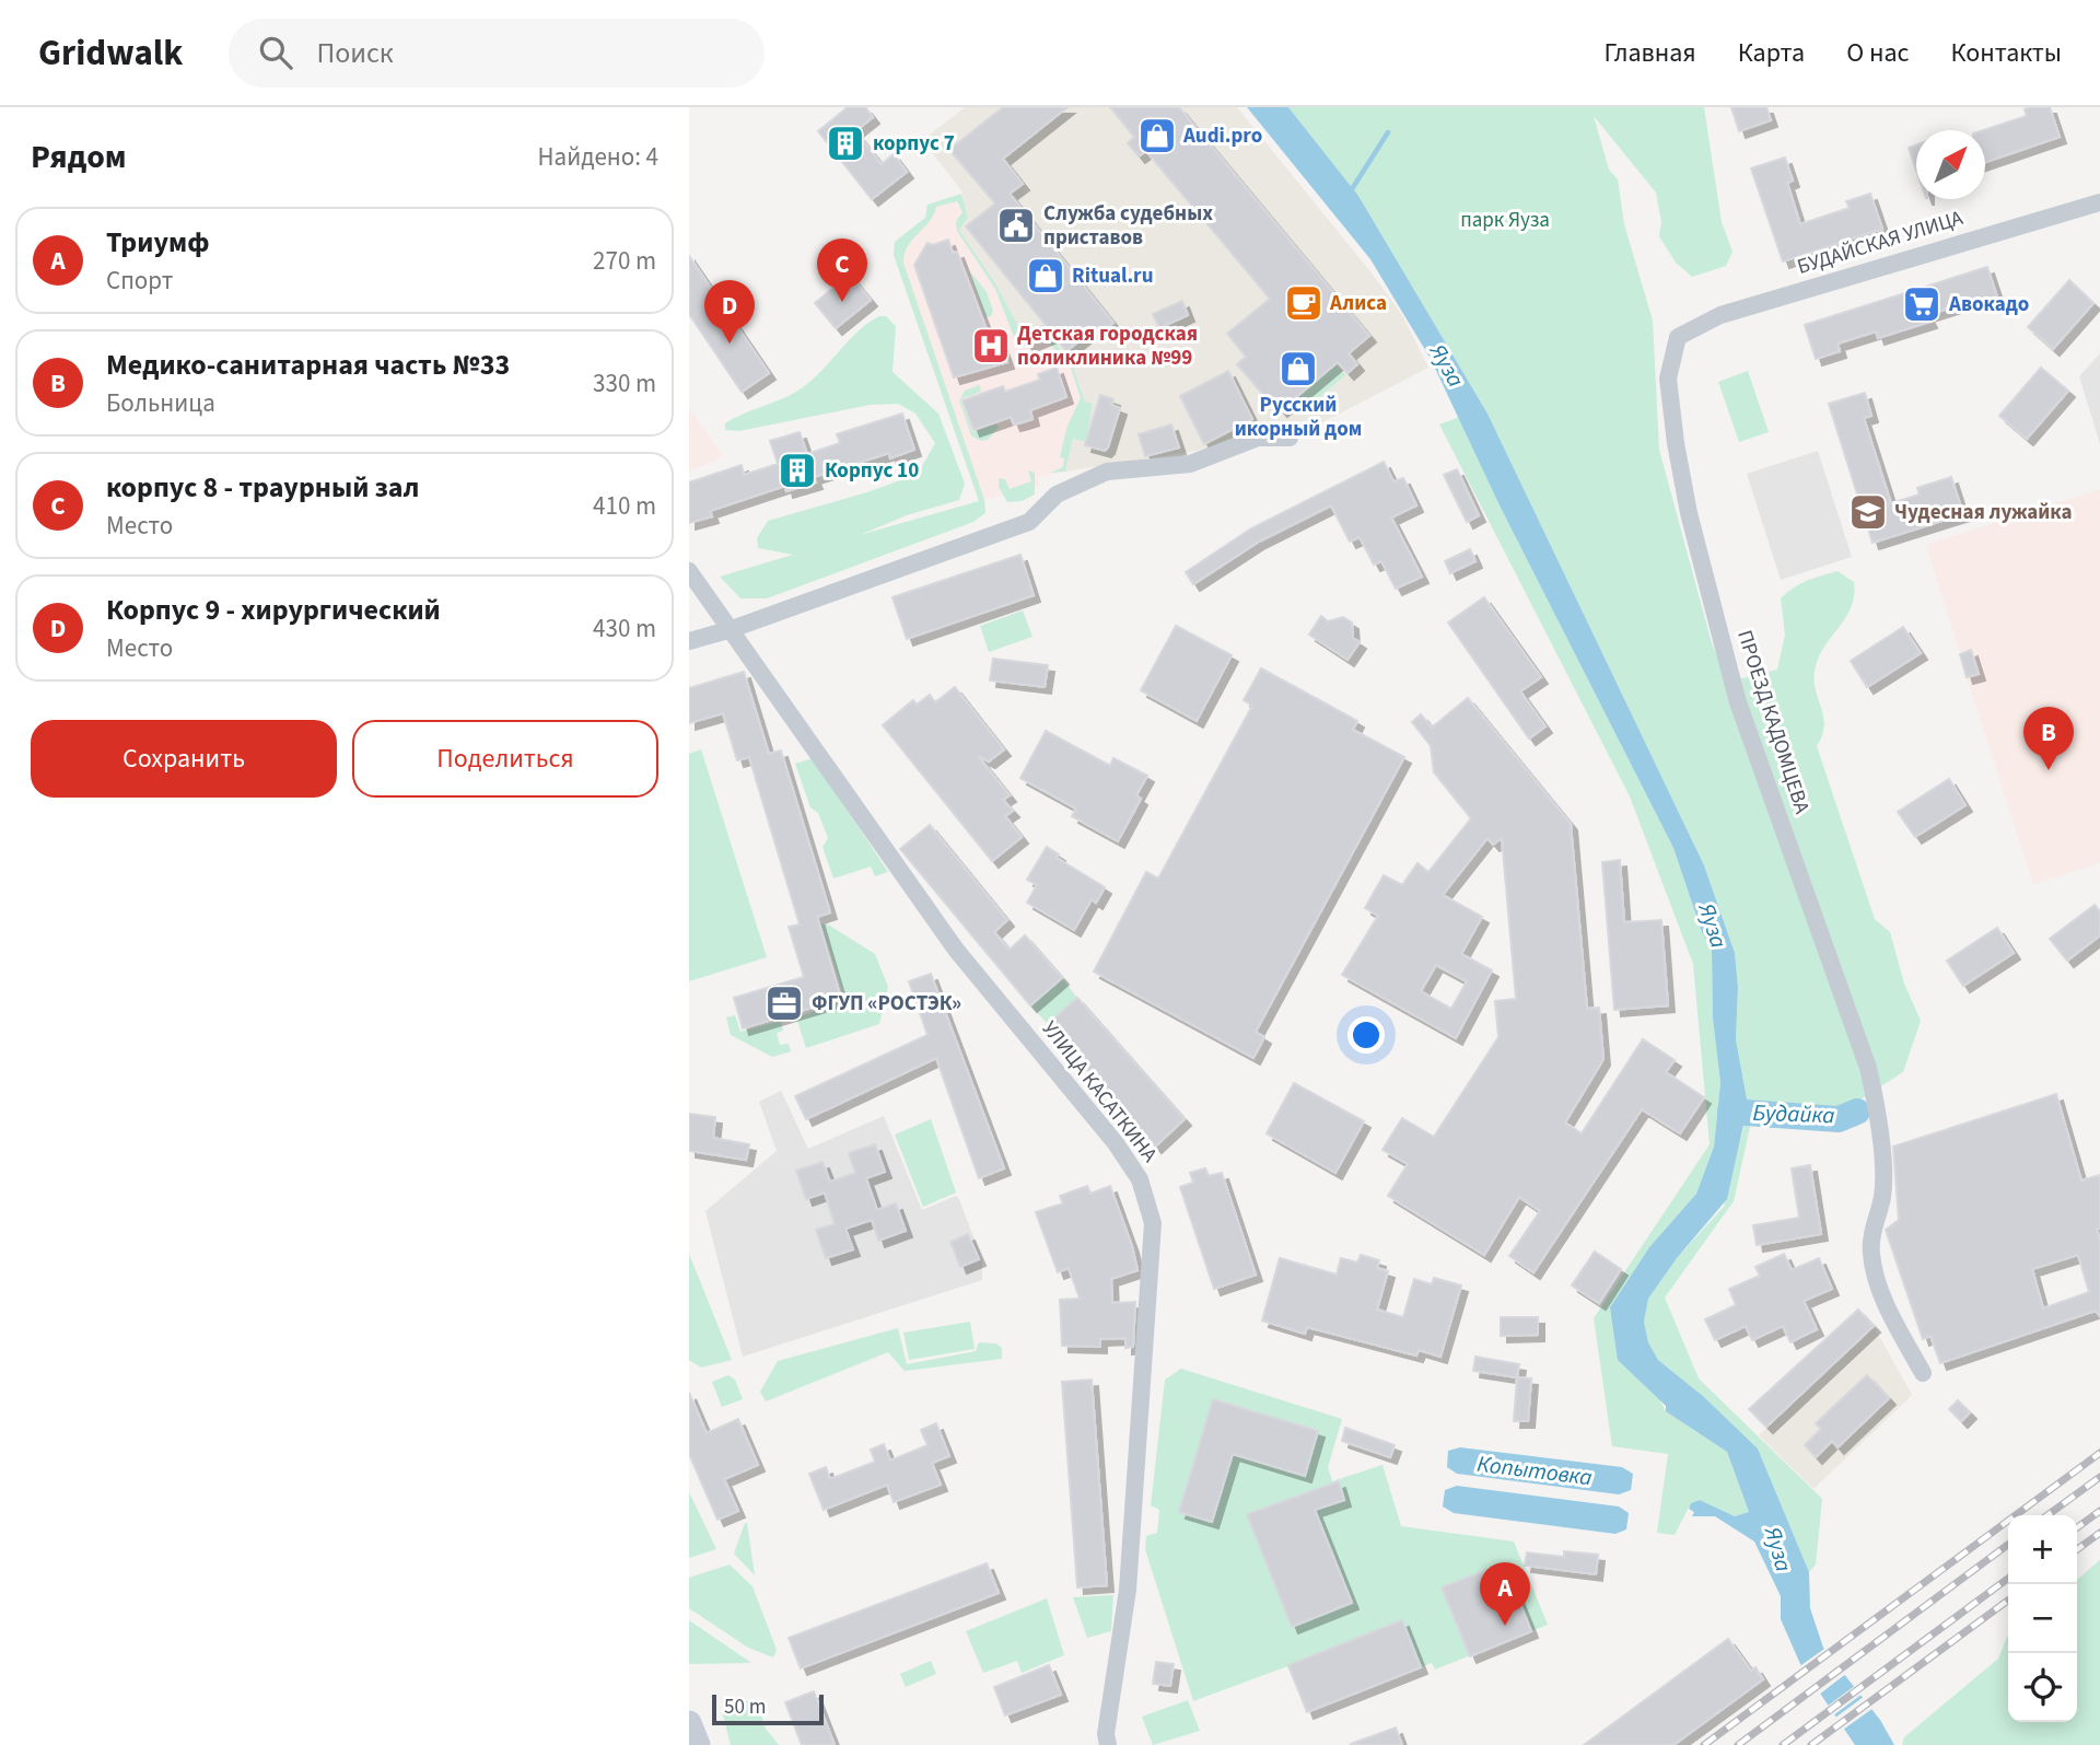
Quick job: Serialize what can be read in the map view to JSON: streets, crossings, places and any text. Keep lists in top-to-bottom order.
{
  "streets": {
    "street": ["БУДАЙСКАЯ УЛИЦА", "ПРОЕЗД КАДОМЦЕВА", "УЛИЦА КАСАТКИНА"]
  },
  "crossings": [
    ["БУДАЙСКАЯ УЛИЦА", "ПРОЕЗД КАДОМЦЕВА"]
  ],
  "water": ["Яуза", "Будайка", "Копытовка"],
  "parks": ["парк Яуза"],
  "places": {
    "shop": ["Audi.pro", "Ritual.ru", "Русский икорный дом"],
    "building": ["корпус 7", "Корпус 10"],
    "public building": ["Служба судебных приставов"],
    "cafe": ["Алиса"],
    "supermarket": ["Авокадо"],
    "hospital": ["Детская городская поликлиника №99"],
    "school or university": ["Чудесная лужайка"],
    "office": ["ФГУП «РОСТЭК»"]
  },
  "scale_bar": "50 m",
  "north": "top right",
  "page": {
    "header": "Gridwalk",
    "search": "Поиск",
    "nav": [
      "Главная",
      "Карта",
      "О нас",
      "Контакты"
    ],
    "heading": ["Рядом", "Найдено: 4"],
    "list": [
      {
        "mark": "A",
        "name": "Триумф",
        "note": "Спорт",
        "value": "270 m"
      },
      {
        "mark": "B",
        "name": "Медико-санитарная часть №33",
        "note": "Больница",
        "value": "330 m"
      },
      {
        "mark": "C",
        "name": "корпус 8 - траурный зал",
        "note": "Место",
        "value": "410 m"
      },
      {
        "mark": "D",
        "name": "Корпус 9 - хирургический",
        "note": "Место",
        "value": "430 m"
      }
    ],
    "pins": [
      "C",
      "D",
      "B",
      "A"
    ],
    "buttons": ["Сохранить", "Поделиться"],
    "map_buttons": ["+", "−"],
    "scale": "50 m"
  }
}
